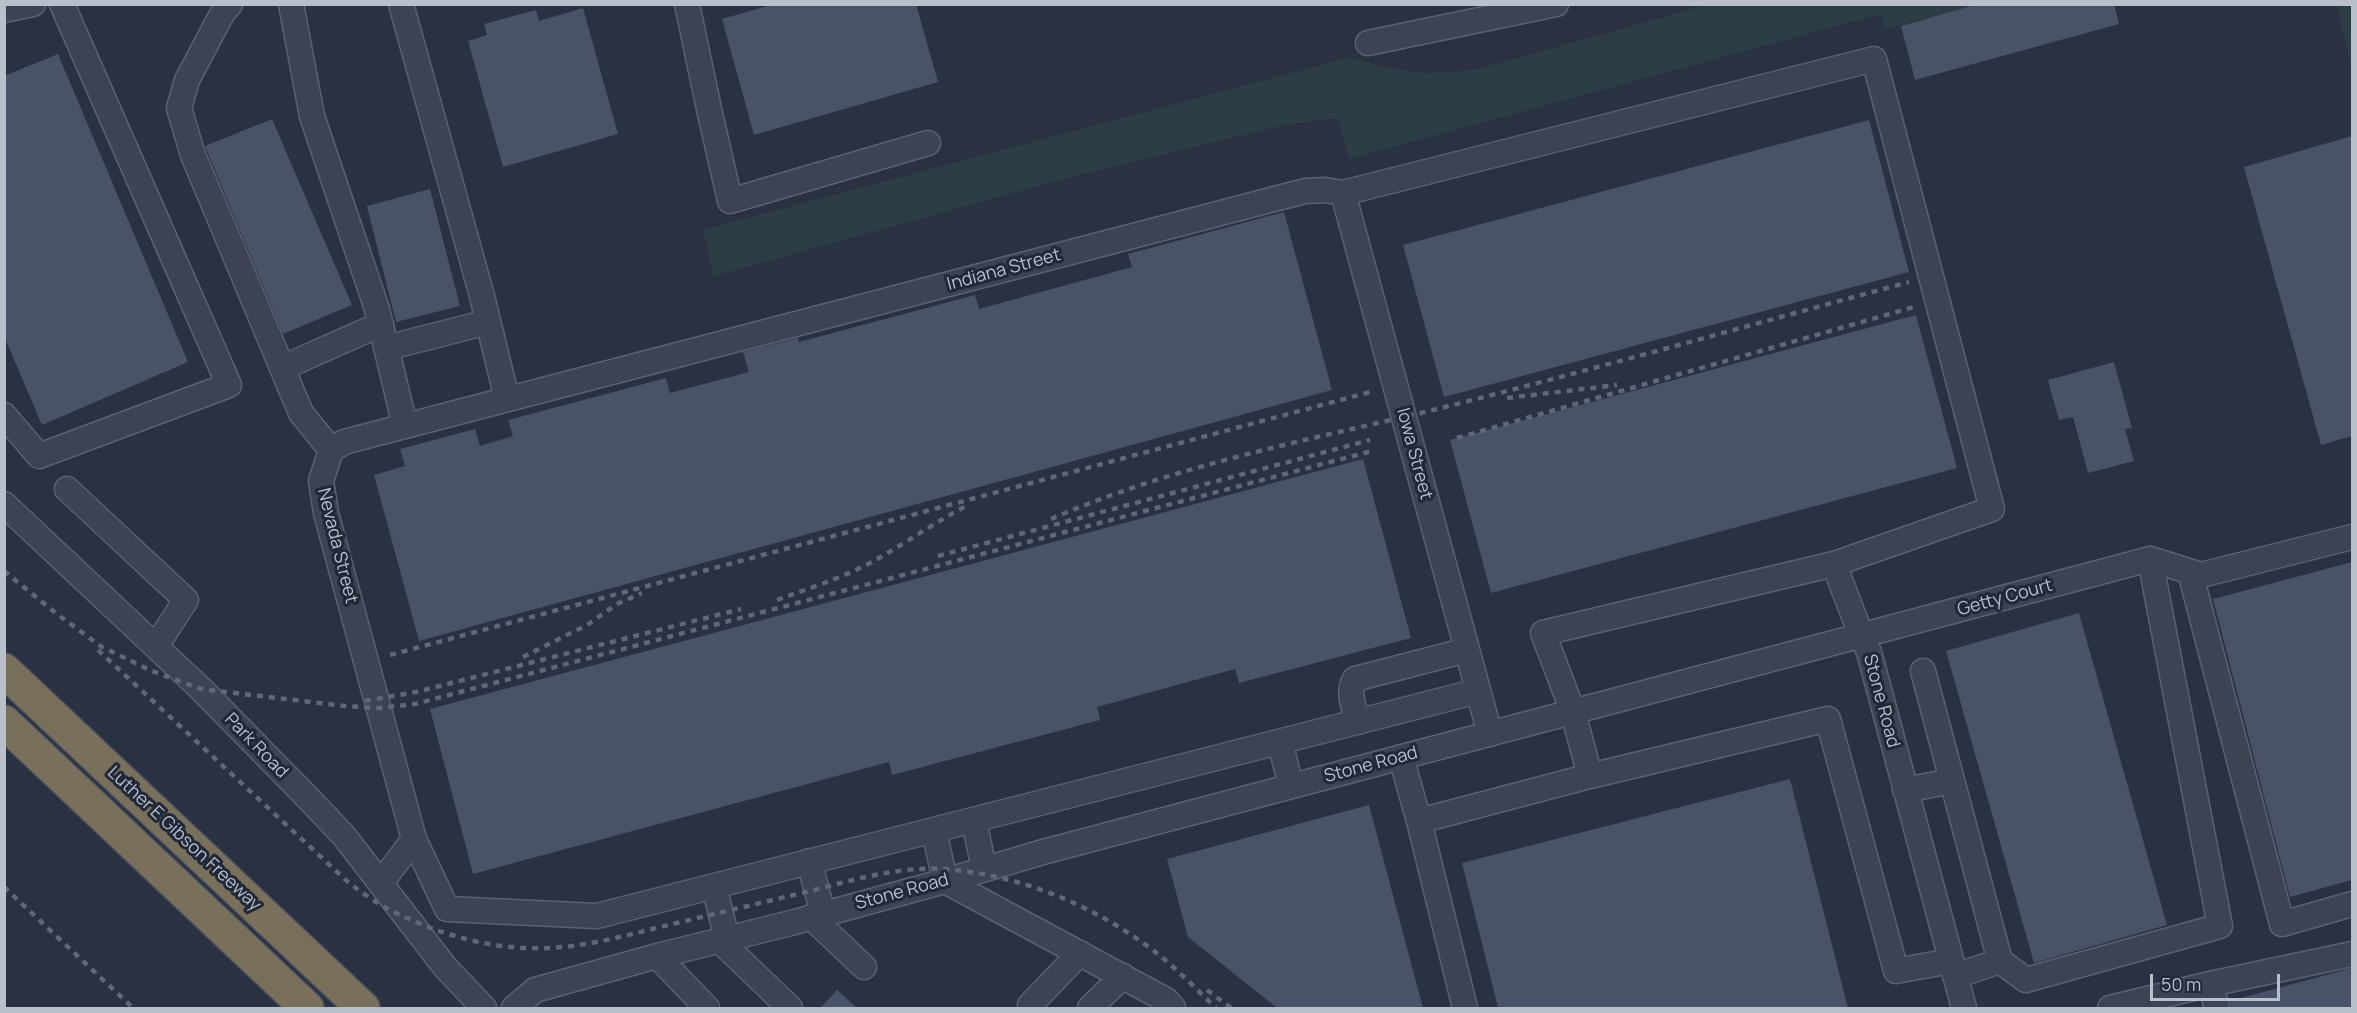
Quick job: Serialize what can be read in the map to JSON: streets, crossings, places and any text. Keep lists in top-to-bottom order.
{
  "streets": {
    "highway": ["Luther E Gibson Freeway"],
    "street": [
      "Indiana Street",
      "Iowa Street",
      "Nevada Street",
      "Getty Court",
      "Stone Road",
      "Park Road"
    ]
  },
  "crossings": [
    ["Indiana Street", "Iowa Street"],
    ["Iowa Street", "Stone Road"],
    ["Getty Court", "Stone Road"]
  ],
  "scale_bar": "50 m"
}
